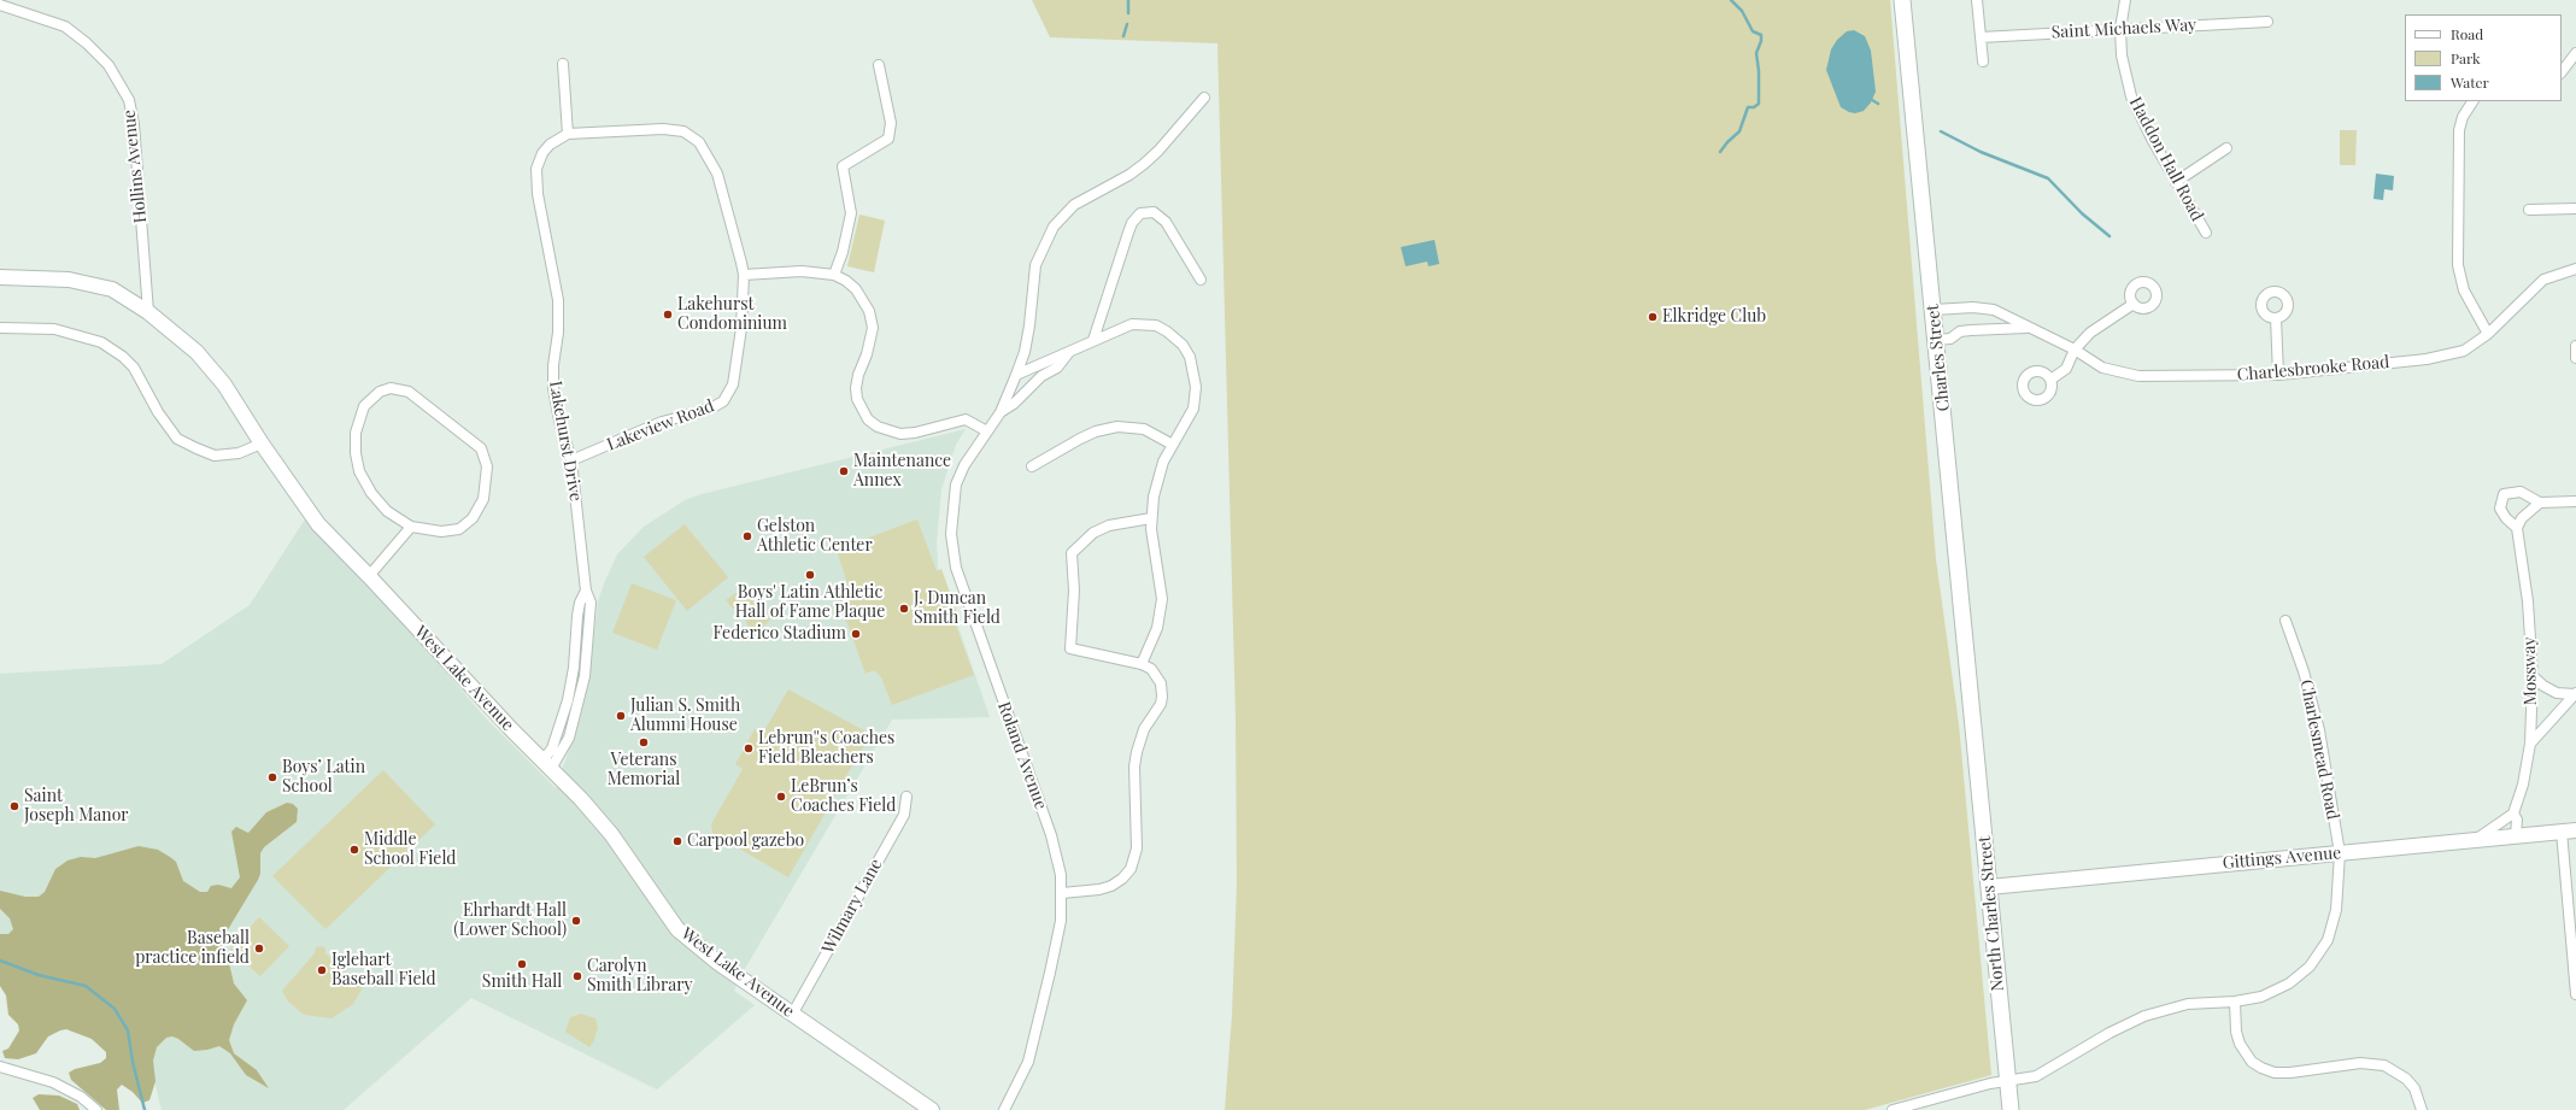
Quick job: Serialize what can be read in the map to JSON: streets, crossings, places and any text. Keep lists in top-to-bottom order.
{
  "streets": {
    "main road": ["Charles Street", "North Charles Street"],
    "street": [
      "Saint Michaels Way",
      "Haddon Hall Road",
      "Hollins Avenue",
      "Charlesbrooke Road",
      "Lakeview Road",
      "Lakehurst Drive",
      "Mossway",
      "West Lake Avenue",
      "Charlesmead Road",
      "Roland Avenue",
      "Gittings Avenue",
      "Wilmary Lane"
    ]
  },
  "crossings": [
    ["Saint Michaels Way", "Haddon Hall Road"],
    ["Hollins Avenue", "West Lake Avenue"],
    ["Charles Street", "Charlesbrooke Road"],
    ["Charles Street", "North Charles Street"],
    ["Lakeview Road", "Lakehurst Drive"],
    ["Lakehurst Drive", "West Lake Avenue"],
    ["Mossway", "Gittings Avenue"],
    ["West Lake Avenue", "Wilmary Lane"],
    ["Charlesmead Road", "Gittings Avenue"],
    ["Charlesmead Road", "North Charles Street"],
    ["Gittings Avenue", "North Charles Street"]
  ],
  "places": [
    "Lakehurst Condominium",
    "Elkridge Club",
    "Maintenance Annex",
    "Gelston Athletic Center",
    "Boys' Latin Athletic Hall of Fame Plaque",
    "J. Duncan Smith Field",
    "Federico Stadium",
    "Julian S. Smith Alumni House",
    "Veterans Memorial",
    "Lebrun''s Coaches Field Bleachers",
    "Boys’ Latin School",
    "LeBrun’s Coaches Field",
    "Saint Joseph Manor",
    "Carpool gazebo",
    "Middle School Field",
    "Ehrhardt Hall (Lower School)",
    "Baseball practice infield",
    "Smith Hall",
    "Iglehart Baseball Field",
    "Carolyn Smith Library"
  ],
  "legend": ["Road", "Park", "Water"]
}
